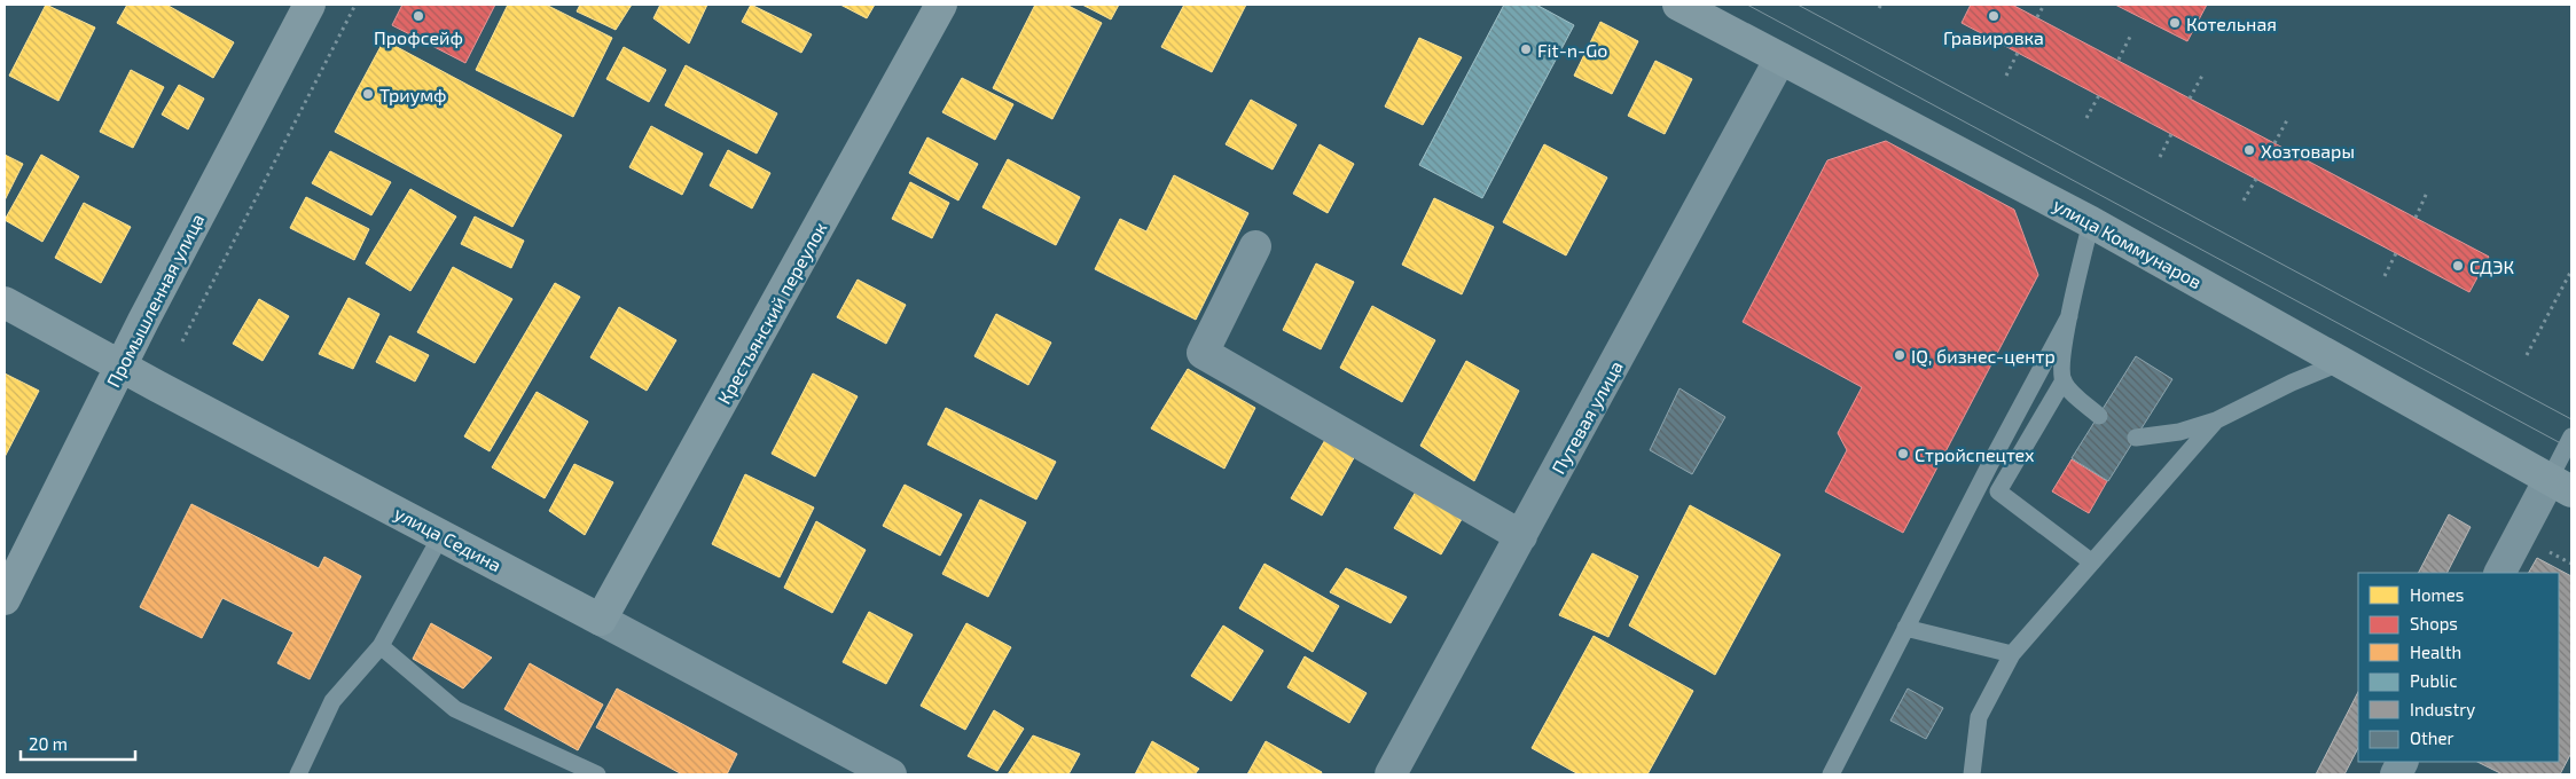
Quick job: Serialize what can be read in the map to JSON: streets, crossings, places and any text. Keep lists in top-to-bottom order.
{
  "streets": {
    "main road": [
      "улица Коммунаров",
      "Промышленная улица",
      "Крестьянский переулок",
      "улица Седина"
    ],
    "street": ["Путевая улица"]
  },
  "crossings": [
    ["улица Коммунаров", "Путевая улица"],
    ["Промышленная улица", "улица Седина"],
    ["Крестьянский переулок", "улица Седина"]
  ],
  "places": [
    "Профсейф",
    "Гравировка",
    "Котельная",
    "Fit-n-Go",
    "Триумф",
    "Хозтовары",
    "СДЭК",
    "IQ, бизнес-центр",
    "Стройспецтех"
  ],
  "legend": [
    "Homes",
    "Shops",
    "Health",
    "Public",
    "Industry",
    "Other"
  ],
  "scale_bar": "20 m"
}
